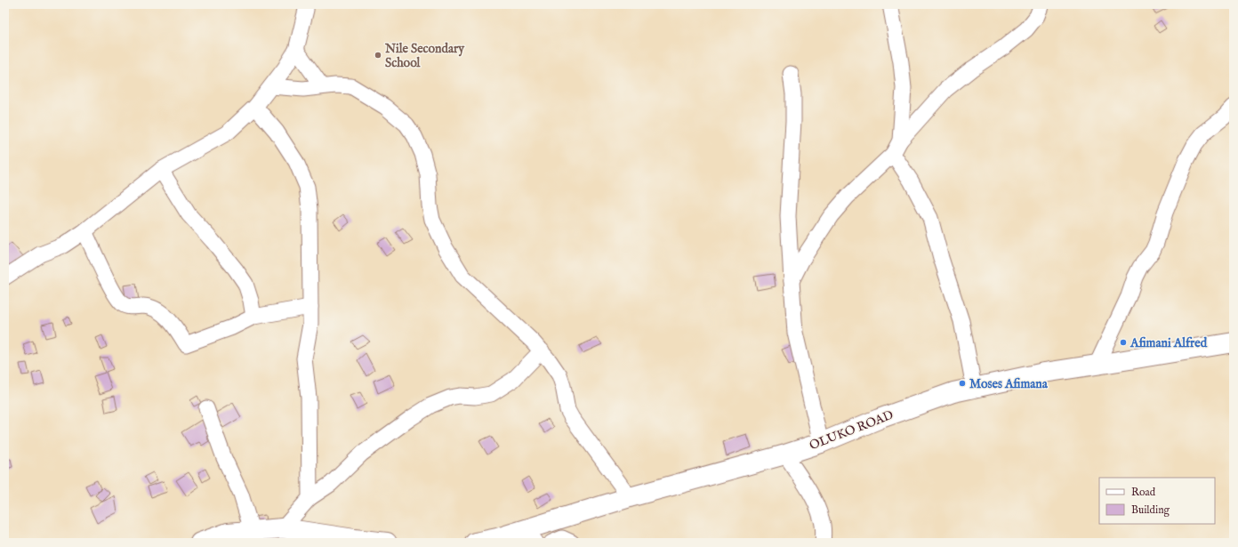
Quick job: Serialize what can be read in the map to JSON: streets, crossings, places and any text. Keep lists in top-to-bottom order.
{
  "streets": {
    "main road": ["OLUKO ROAD"]
  },
  "places": ["Nile Secondary School", "Afimani Alfred", "Moses Afimana"],
  "legend": ["Road", "Building"]
}
